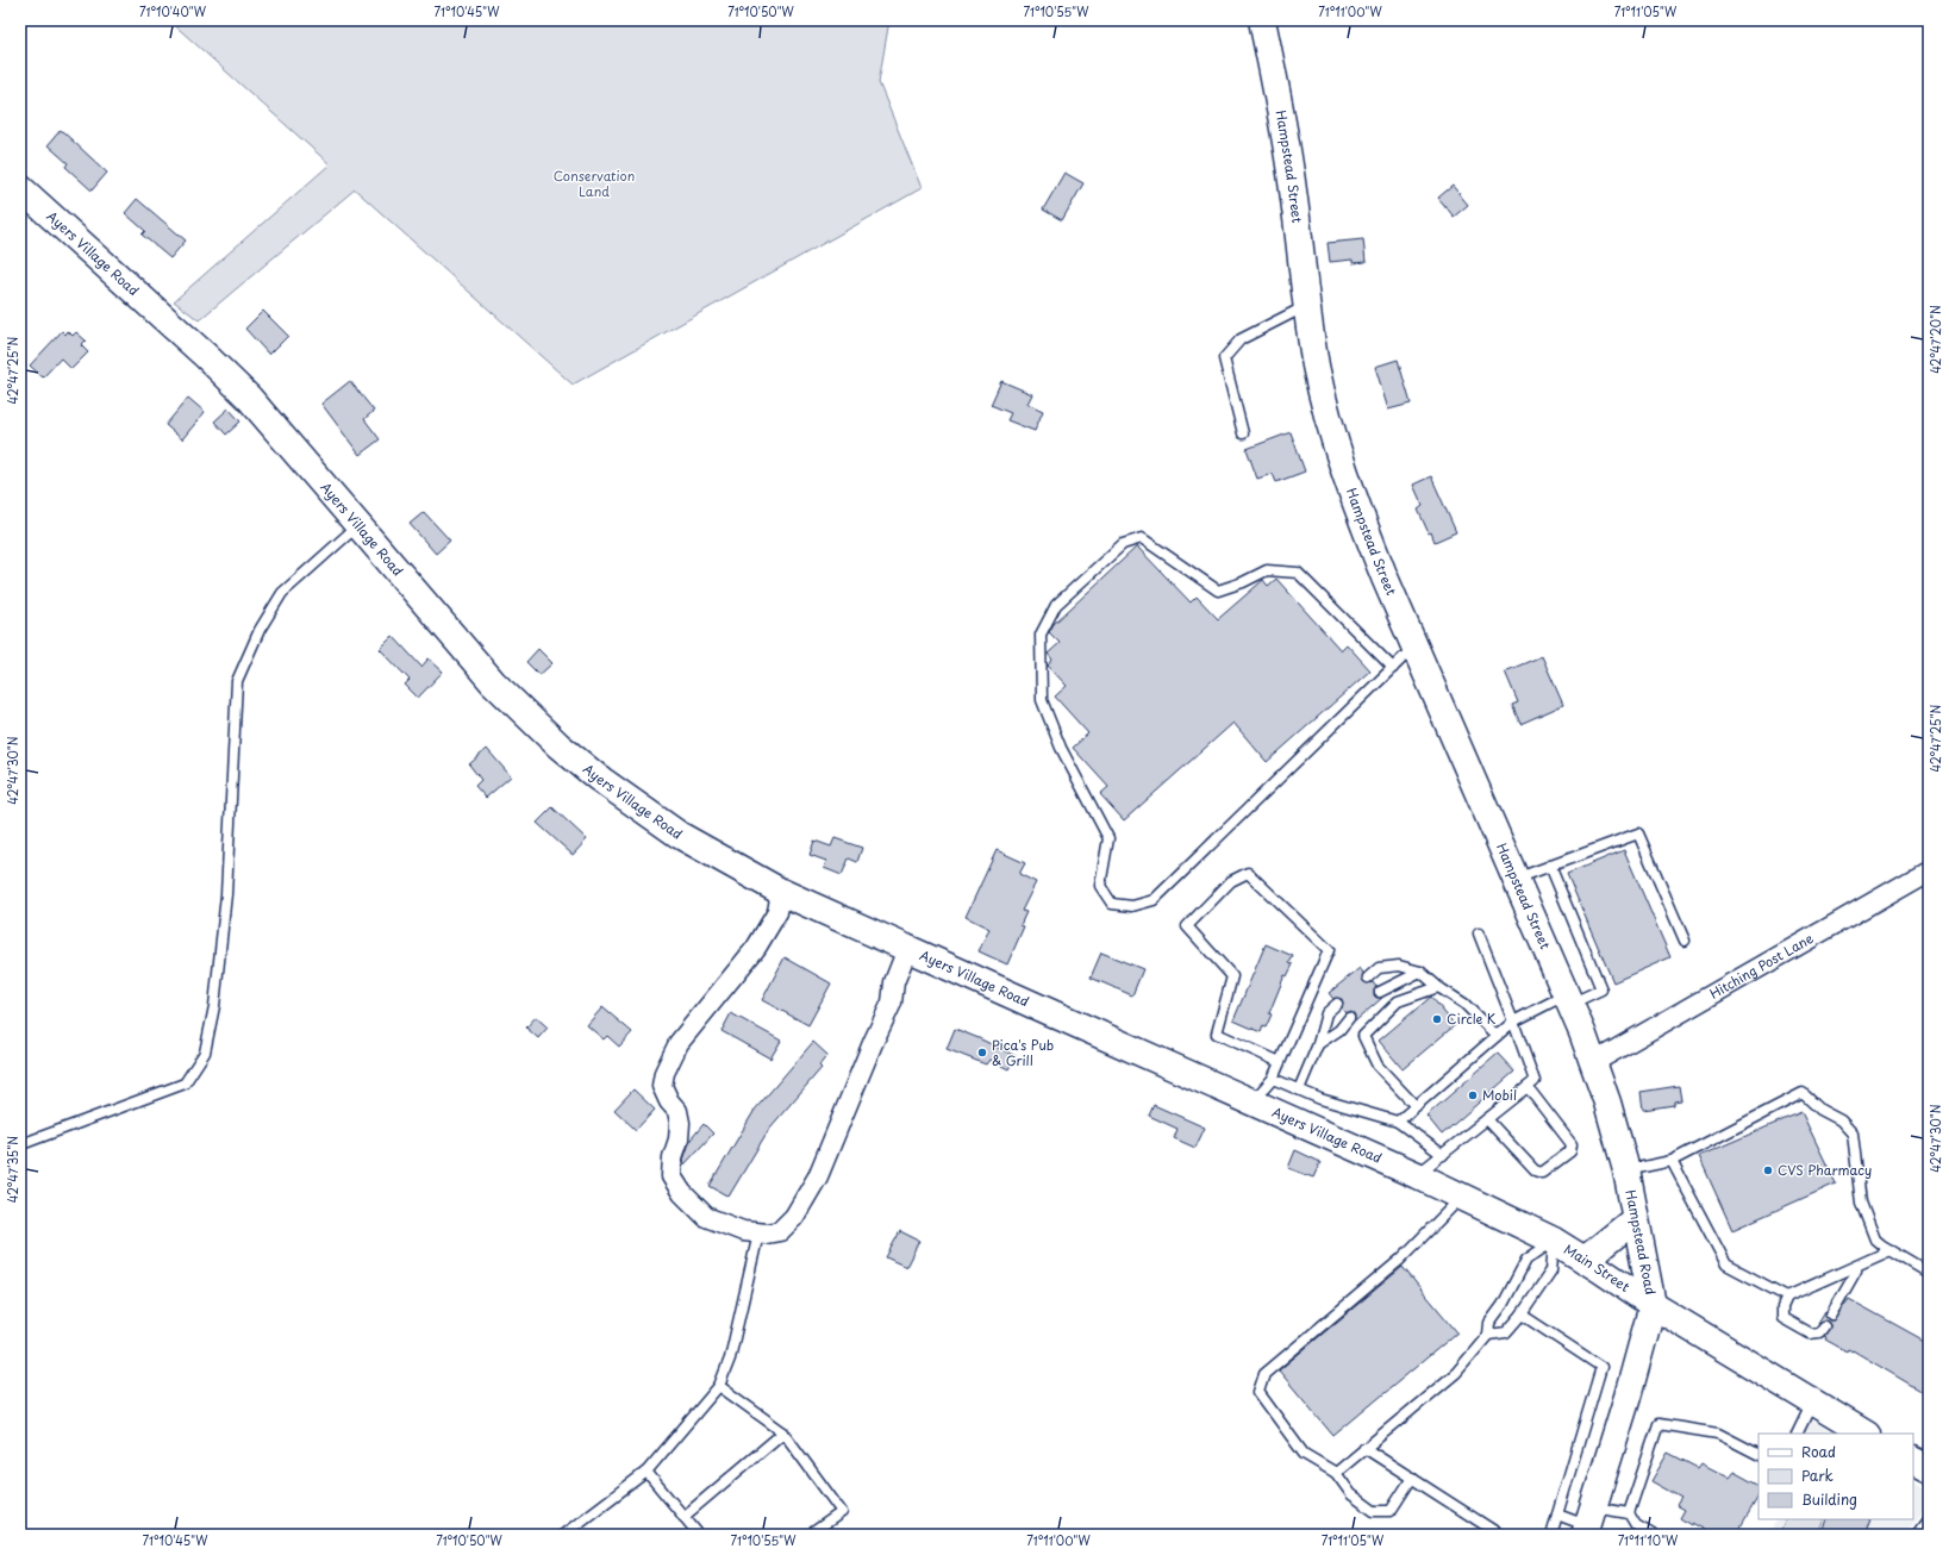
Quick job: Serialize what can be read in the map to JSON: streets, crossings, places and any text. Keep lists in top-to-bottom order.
{
  "streets": {
    "main road": [
      "Hampstead Street",
      "Ayers Village Road",
      "Hampstead Road",
      "Main Street"
    ],
    "street": ["Hitching Post Lane"]
  },
  "crossings": [
    ["Hampstead Street", "Hampstead Road"],
    ["Ayers Village Road", "Main Street"],
    ["Hitching Post Lane", "Hampstead Road"],
    ["Hampstead Road", "Main Street"]
  ],
  "parks": ["Conservation Land"],
  "places": [
    "Circle K",
    "Pica's Pub & Grill",
    "Mobil",
    "CVS Pharmacy"
  ],
  "legend": ["Road", "Park", "Building"],
  "coordinates": [
    "71°10'40\"W",
    "71°10'45\"W",
    "71°10'50\"W",
    "71°10'55\"W",
    "71°11'00\"W",
    "71°11'05\"W",
    "42°47'20\"N",
    "42°47'25\"N",
    "42°47'30\"N",
    "42°47'35\"N",
    "71°11'10\"W"
  ]
}
